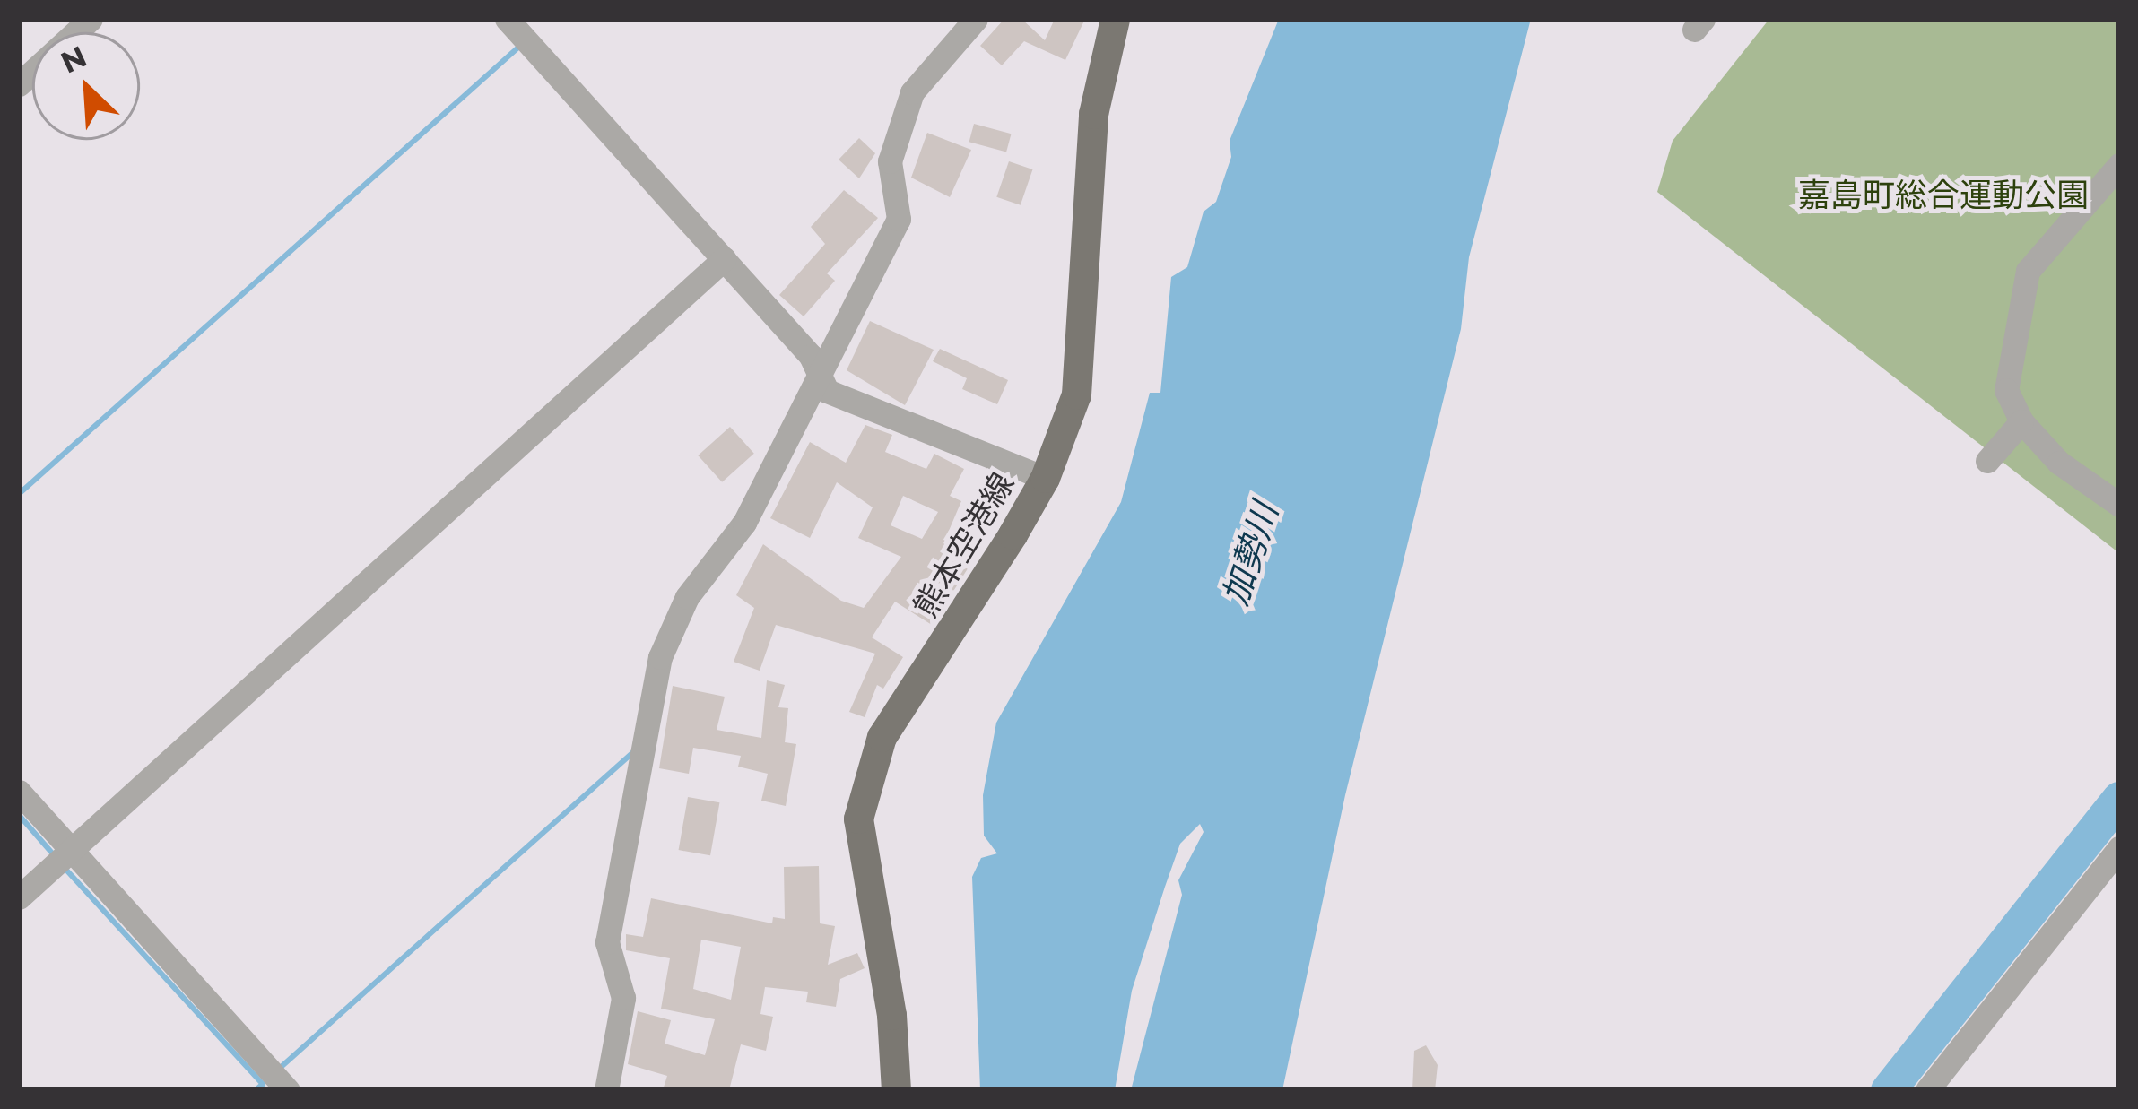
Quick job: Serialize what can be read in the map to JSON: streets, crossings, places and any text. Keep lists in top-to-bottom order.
{
  "streets": {
    "main road": ["熊本空港線"]
  },
  "water": ["加勢川"],
  "parks": ["嘉島町総合運動公園"],
  "north": "top left"
}
